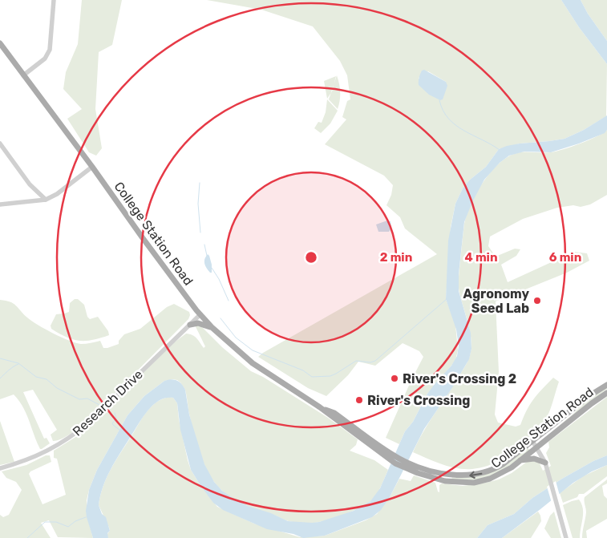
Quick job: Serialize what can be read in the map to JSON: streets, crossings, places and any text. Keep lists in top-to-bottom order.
{
  "streets": {
    "main road": ["College Station Road"],
    "street": ["Research Drive"]
  },
  "crossings": [
    ["College Station Road", "Research Drive"]
  ],
  "places": ["Agronomy Seed Lab", "River's Crossing 2", "River's Crossing"],
  "rings": ["2 min", "4 min", "6 min"]
}
